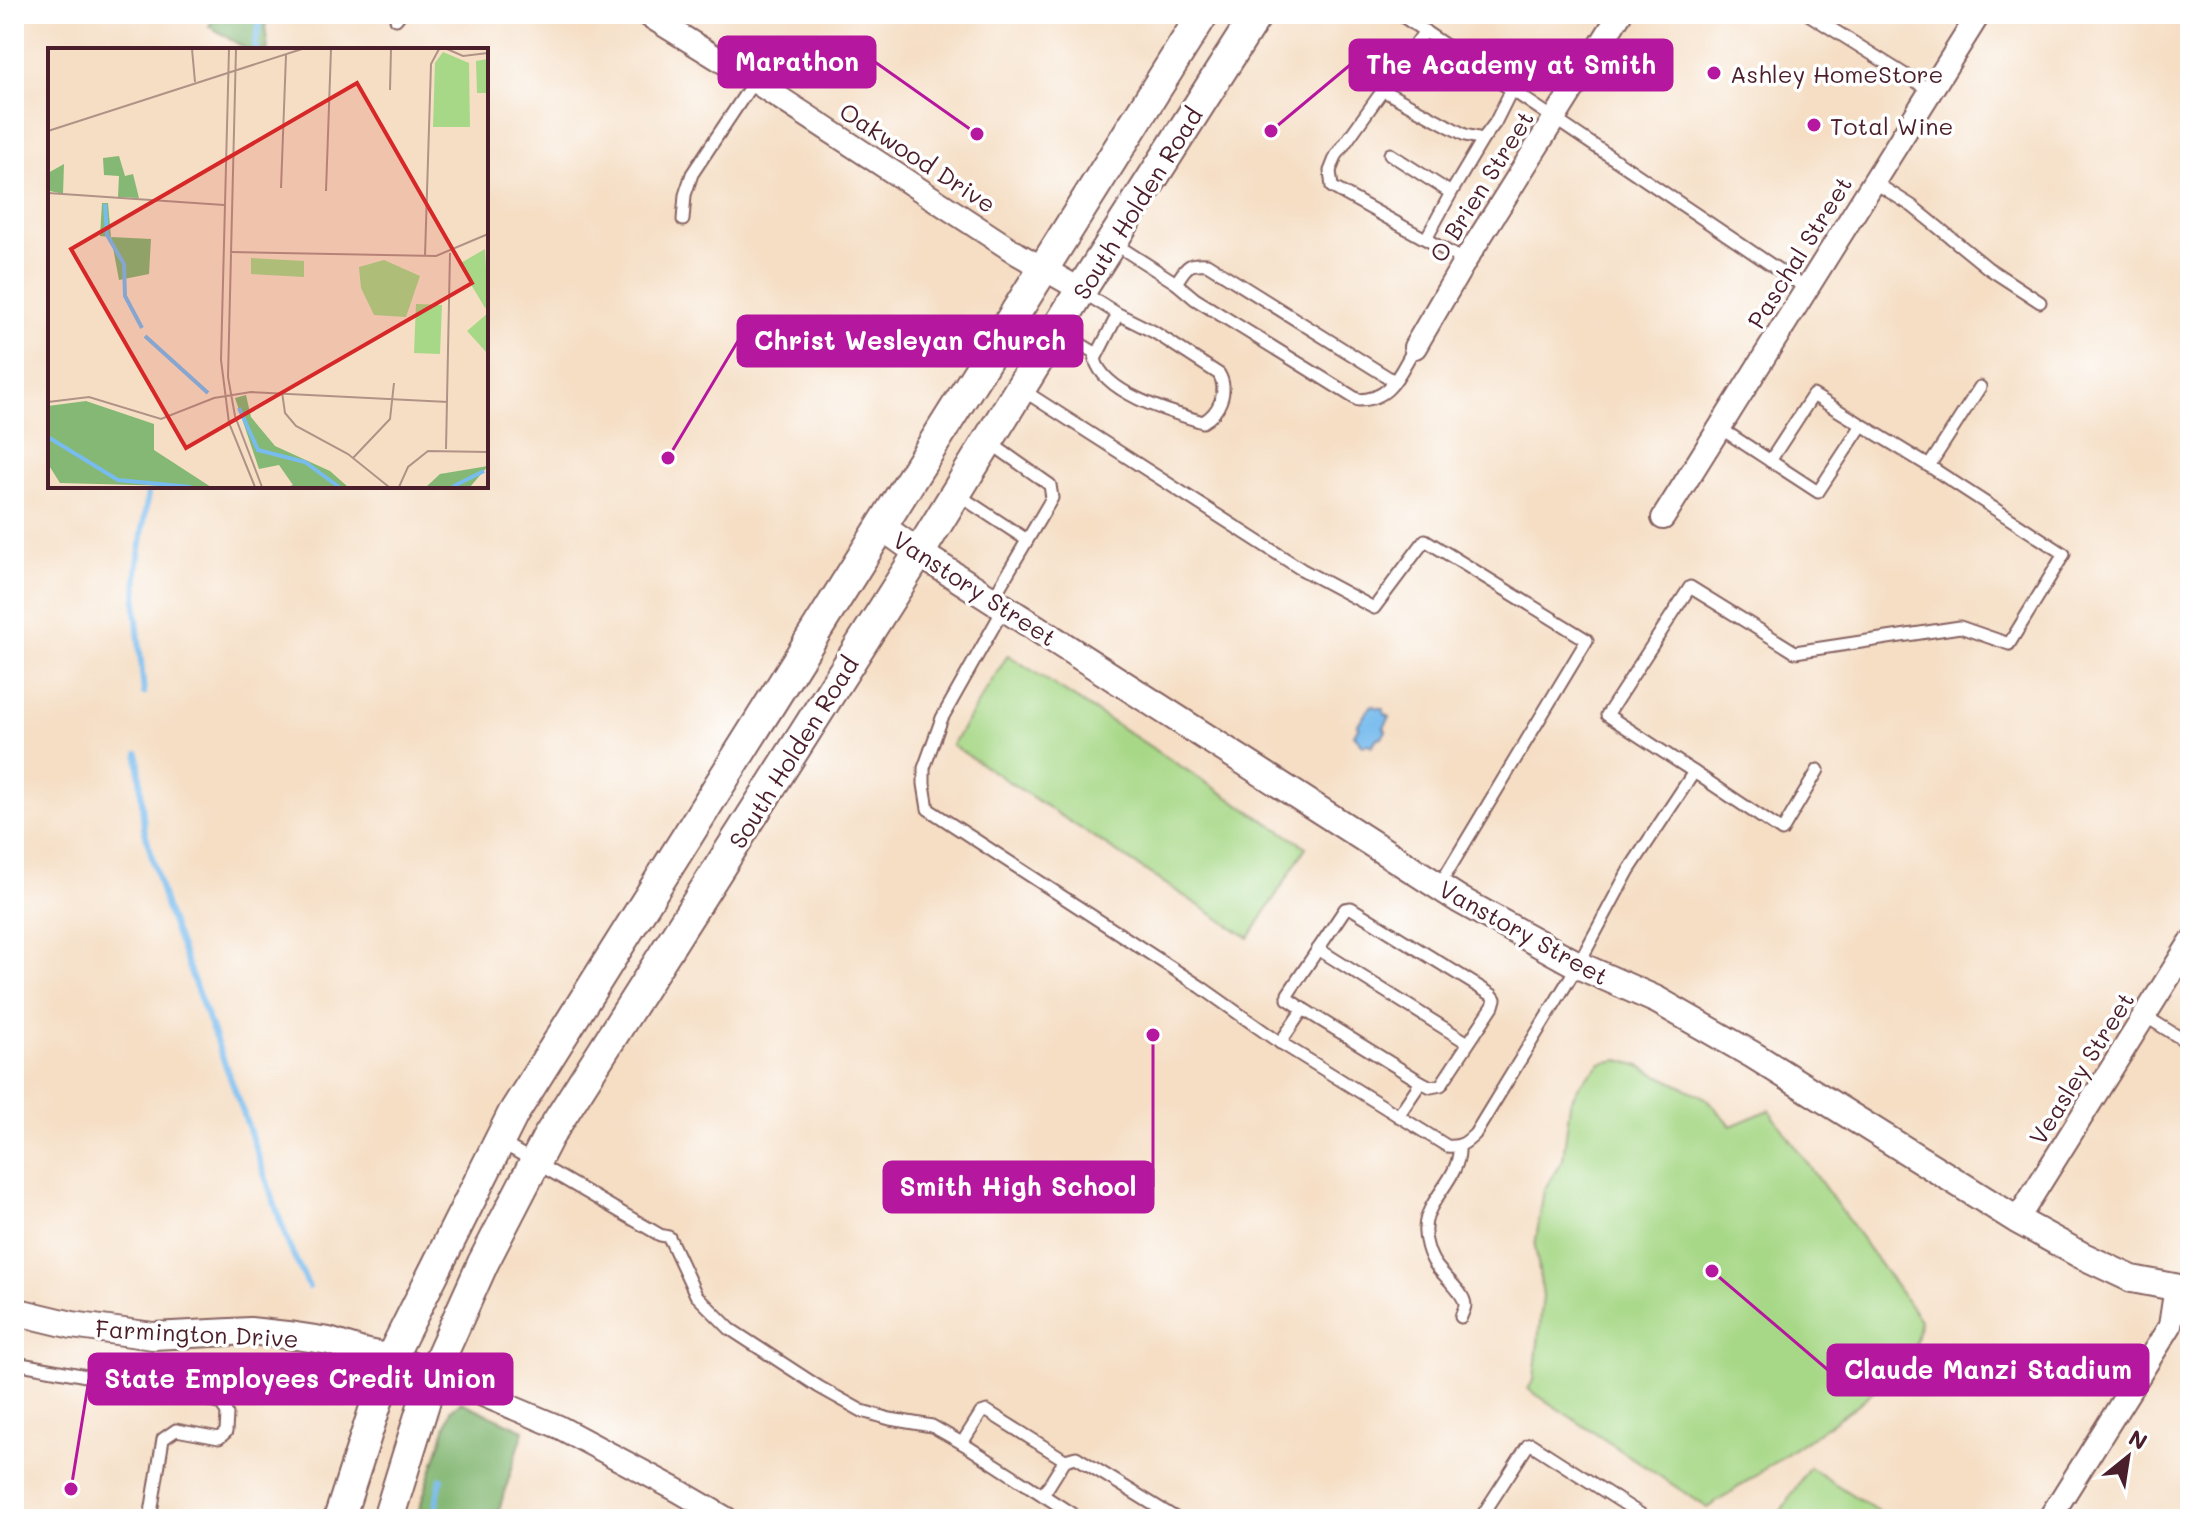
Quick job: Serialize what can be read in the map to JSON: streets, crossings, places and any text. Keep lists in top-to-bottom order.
{
  "streets": {
    "main road": ["South Holden Road"],
    "street": [
      "Oakwood Drive",
      "O Brien Street",
      "Paschal Street",
      "Vanstory Street",
      "Veasley Street",
      "Farmington Drive"
    ]
  },
  "crossings": [
    ["Oakwood Drive", "South Holden Road"],
    ["South Holden Road", "Vanstory Street"],
    ["South Holden Road", "Farmington Drive"],
    ["Vanstory Street", "Veasley Street"]
  ],
  "places": [
    "Ashley HomeStore",
    "Total Wine",
    "The Academy at Smith",
    "Marathon",
    "Christ Wesleyan Church",
    "Smith High School",
    "Claude Manzi Stadium",
    "State Employees Credit Union"
  ],
  "north": "top right"
}
